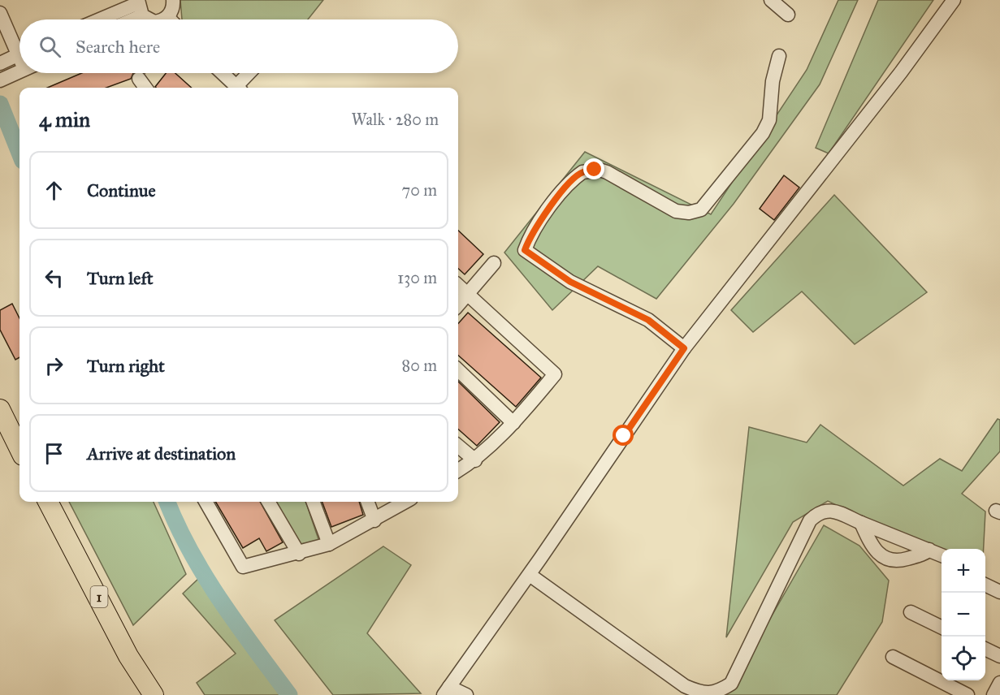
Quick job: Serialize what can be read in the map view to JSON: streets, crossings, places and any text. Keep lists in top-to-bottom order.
{
  "streets": {
    "highway": ["1"]
  },
  "page": {
    "search": "Search here",
    "heading": ["4 min", "Walk · 280 m"],
    "list": [
      ["Continue", "70 m"],
      ["Turn left", "130 m"],
      ["Turn right", "80 m"],
      "Arrive at destination"
    ],
    "map_buttons": ["+", "−"]
  }
}
